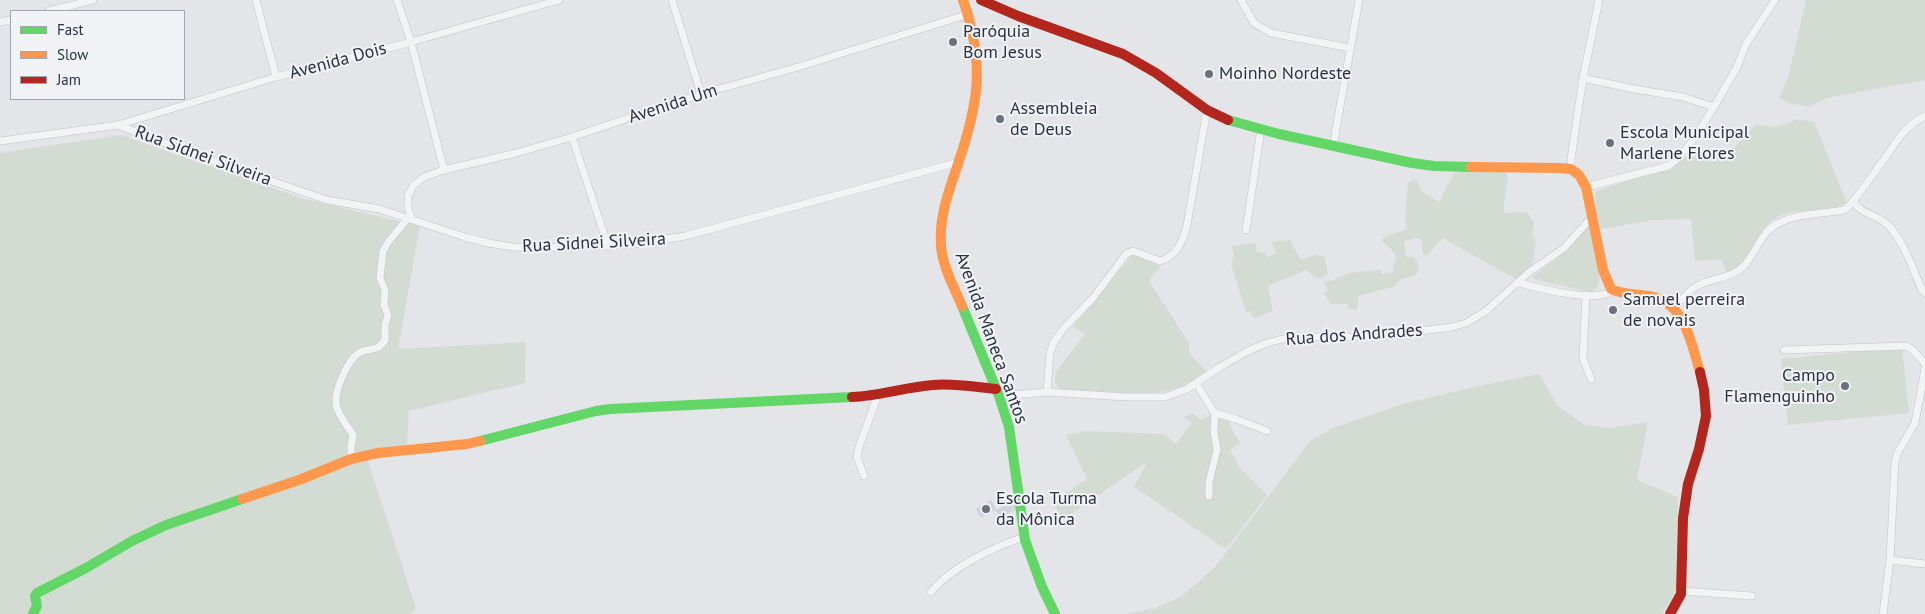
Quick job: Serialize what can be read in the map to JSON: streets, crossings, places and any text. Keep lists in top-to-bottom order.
{
  "streets": {
    "street": [
      "Avenida Dois",
      "Avenida Um",
      "Rua Sidnei Silveira",
      "Rua dos Andrades",
      "Avenida Maneca Santos"
    ]
  },
  "crossings": [
    ["Avenida Dois", "Rua Sidnei Silveira"],
    ["Avenida Um", "Rua Sidnei Silveira"],
    ["Avenida Um", "Avenida Maneca Santos"],
    ["Rua Sidnei Silveira", "Avenida Maneca Santos"],
    ["Rua dos Andrades", "Avenida Maneca Santos"]
  ],
  "places": [
    "Paróquia Bom Jesus",
    "Moinho Nordeste",
    "Assembleia de Deus",
    "Escola Municipal Marlene Flores",
    "Samuel perreira de novais",
    "Campo Flamenguinho",
    "Escola Turma da Mônica"
  ],
  "legend": ["Fast", "Slow", "Jam"]
}
